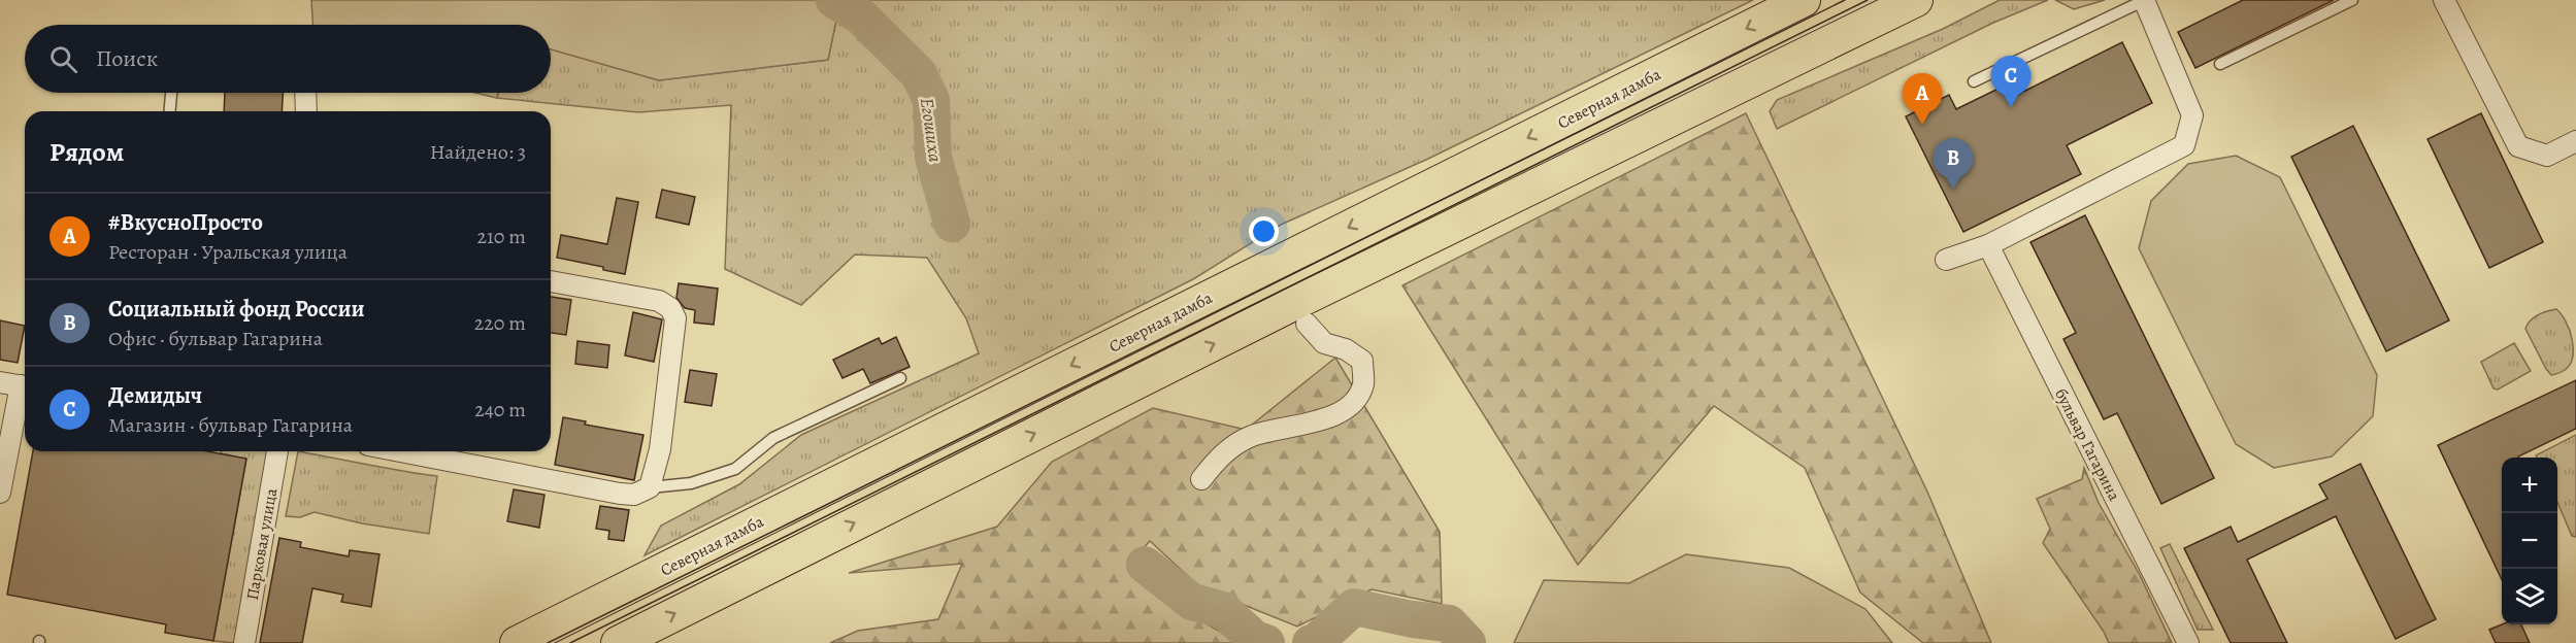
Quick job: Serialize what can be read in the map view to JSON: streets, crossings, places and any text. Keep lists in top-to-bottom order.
{
  "streets": {
    "main road": ["Северная дамба"],
    "street": ["бульвар Гагарина", "Парковая улица"]
  },
  "water": ["Егошиха"],
  "page": {
    "search": "Поиск",
    "pins": ["C", "A", "B"],
    "heading": ["Рядом", "Найдено: 3"],
    "list": [
      {
        "mark": "A",
        "name": "#ВкусноПросто",
        "note": "Ресторан · Уральская улица",
        "value": "210 m"
      },
      {
        "mark": "B",
        "name": "Социальный фонд России",
        "note": "Офис · бульвар Гагарина",
        "value": "220 m"
      },
      {
        "mark": "C",
        "name": "Демидыч",
        "note": "Магазин · бульвар Гагарина",
        "value": "240 m"
      }
    ],
    "map_buttons": ["+", "−"]
  }
}
